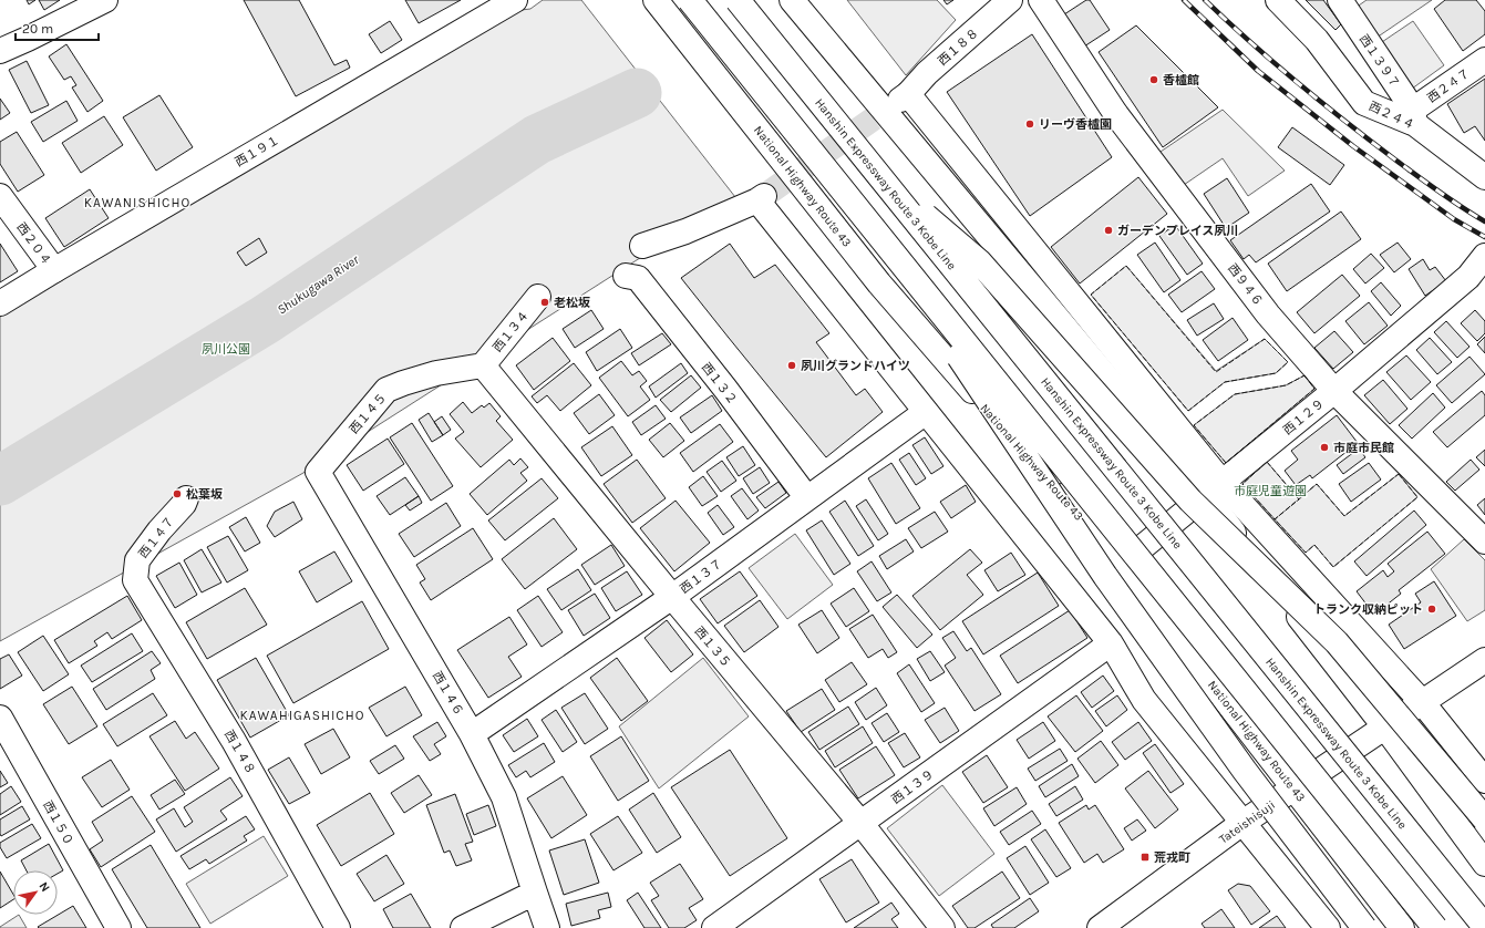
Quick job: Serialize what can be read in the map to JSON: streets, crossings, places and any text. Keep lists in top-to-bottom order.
{
  "streets": {
    "main road": [
      "西１８８",
      "西１３９７",
      "西２４７",
      "西２４４",
      "西１９１",
      "Hanshin Expressway Route 3 Kobe Line",
      "National Highway Route 43",
      "西２０４",
      "西９４６",
      "西１３４",
      "西１３２",
      "西１４５",
      "西１２９",
      "西１４７",
      "西１３７",
      "西１３５",
      "西１４６",
      "西１４８",
      "西１３９",
      "Tateishisuji",
      "西１５０"
    ]
  },
  "crossings": [
    ["西１８８", "西１２９"],
    ["西１３９７", "西２４７"],
    ["西１３９７", "西２４４"],
    ["西２４７", "西２４４"],
    ["西１９１", "西２０４"],
    ["National Highway Route 43", "西１２９"],
    ["National Highway Route 43", "Tateishisuji"],
    ["西９４６", "西１２９"],
    ["西１３４", "西１４５"],
    ["西１３４", "西１３５"],
    ["西１３２", "西１３７"],
    ["西１４５", "西１３５"],
    ["西１４５", "西１４６"],
    ["西１４７", "西１４８"],
    ["西１３７", "西１３５"],
    ["西１３７", "西１４６"],
    ["西１３５", "西１３９"]
  ],
  "districts": ["KAWANISHICHO", "KAWAHIGASHICHO"],
  "water": ["Shukugawa River"],
  "parks": ["夙川公園", "市庭児童遊園"],
  "places": {
    "other": [
      "香櫨館",
      "リーヴ香櫨園",
      "ガーデンプレイス夙川",
      "老松坂",
      "夙川グランドハイツ",
      "市庭市民館",
      "松葉坂",
      "トランク収納ピット"
    ],
    "transit": ["荒戎町"]
  },
  "scale_bar": "20 m",
  "north": "top right"
}
